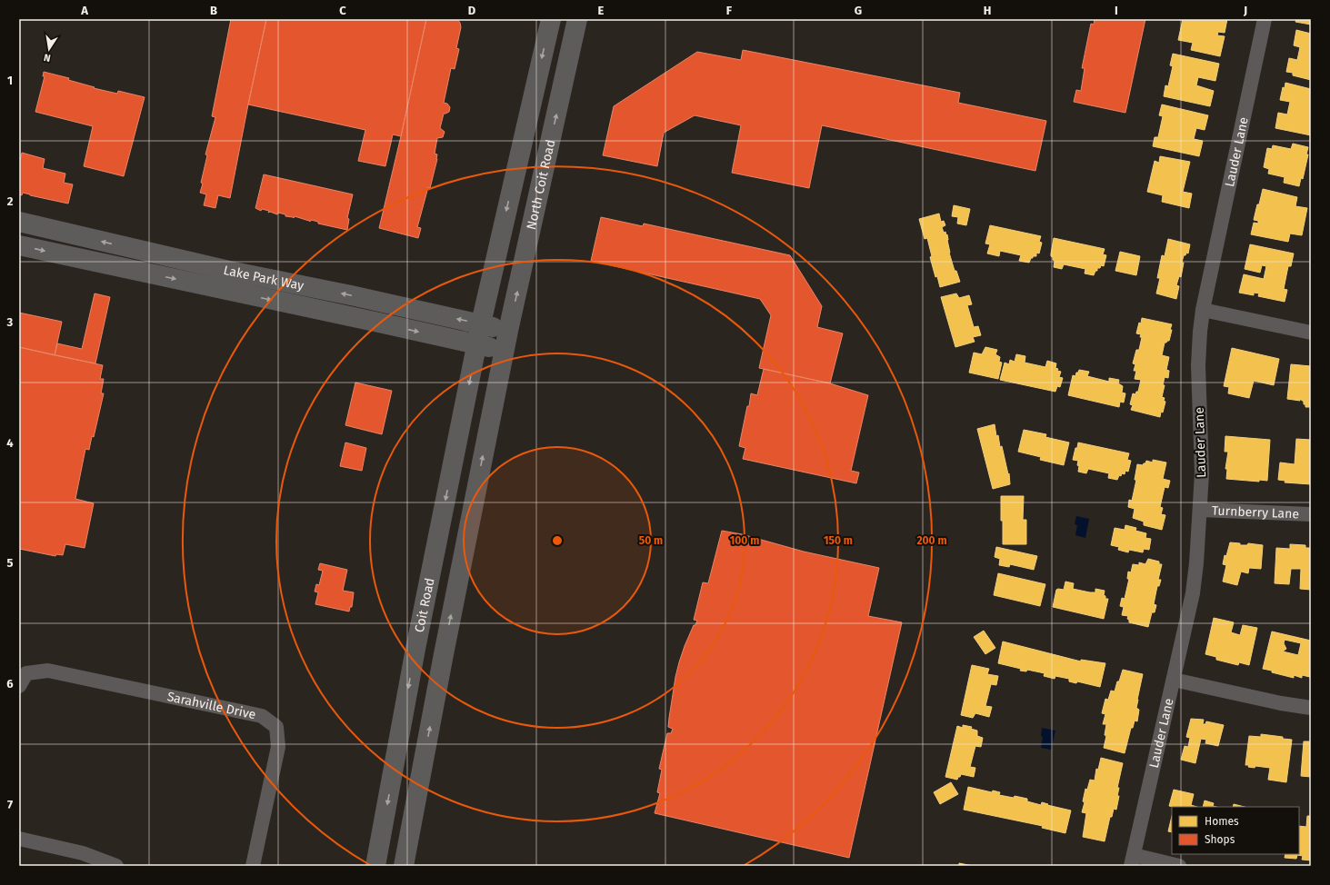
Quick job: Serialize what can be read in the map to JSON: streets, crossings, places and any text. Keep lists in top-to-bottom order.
{
  "streets": {
    "main road": ["North Coit Road", "Lake Park Way", "Coit Road"],
    "street": ["Lauder Lane", "Turnberry Lane", "Sarahville Drive"]
  },
  "crossings": [
    ["Lauder Lane", "Turnberry Lane"],
    ["North Coit Road", "Lake Park Way"],
    ["Lake Park Way", "Coit Road"]
  ],
  "legend": ["Homes", "Shops"],
  "north": "bottom",
  "grid": {
    "columns": [
      "A",
      "B",
      "C",
      "D",
      "E",
      "F",
      "G",
      "H",
      "I",
      "J"
    ],
    "rows": [
      "1",
      "2",
      "3",
      "4",
      "5",
      "6",
      "7"
    ]
  },
  "rings": [
    "50 m",
    "100 m",
    "150 m",
    "200 m"
  ]
}
